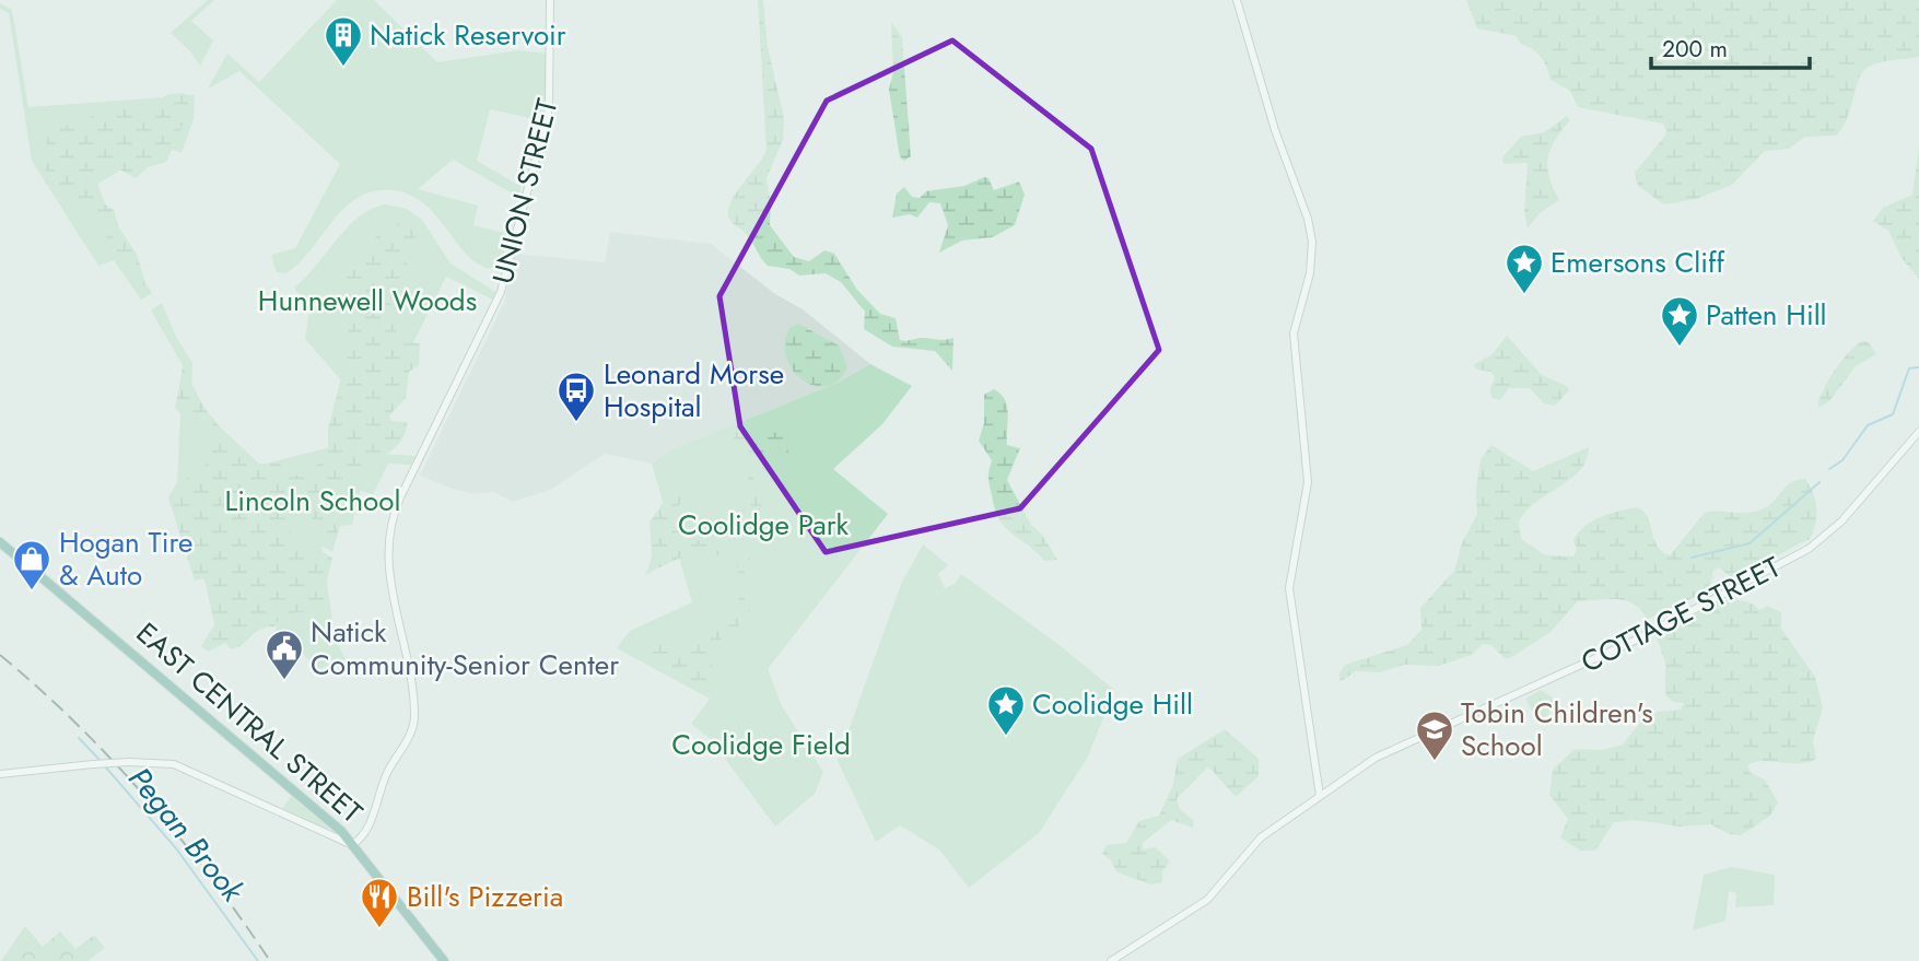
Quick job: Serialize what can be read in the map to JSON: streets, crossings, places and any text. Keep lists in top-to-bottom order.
{
  "streets": {
    "main road": ["EAST CENTRAL STREET"],
    "street": ["UNION STREET", "COTTAGE STREET"]
  },
  "crossings": [
    ["UNION STREET", "EAST CENTRAL STREET"]
  ],
  "water": ["Pegan Brook"],
  "parks": [
    "Hunnewell Woods",
    "Lincoln School",
    "Coolidge Park",
    "Coolidge Field"
  ],
  "places": {
    "building": ["Natick Reservoir"],
    "place": ["Emersons Cliff", "Patten Hill", "Coolidge Hill"],
    "bus stop": ["Leonard Morse Hospital"],
    "shop": ["Hogan Tire & Auto"],
    "public building": ["Natick Community-Senior Center"],
    "school or university": ["Tobin Children's School"],
    "restaurant": ["Bill's Pizzeria"]
  },
  "scale_bar": "200 m"
}
